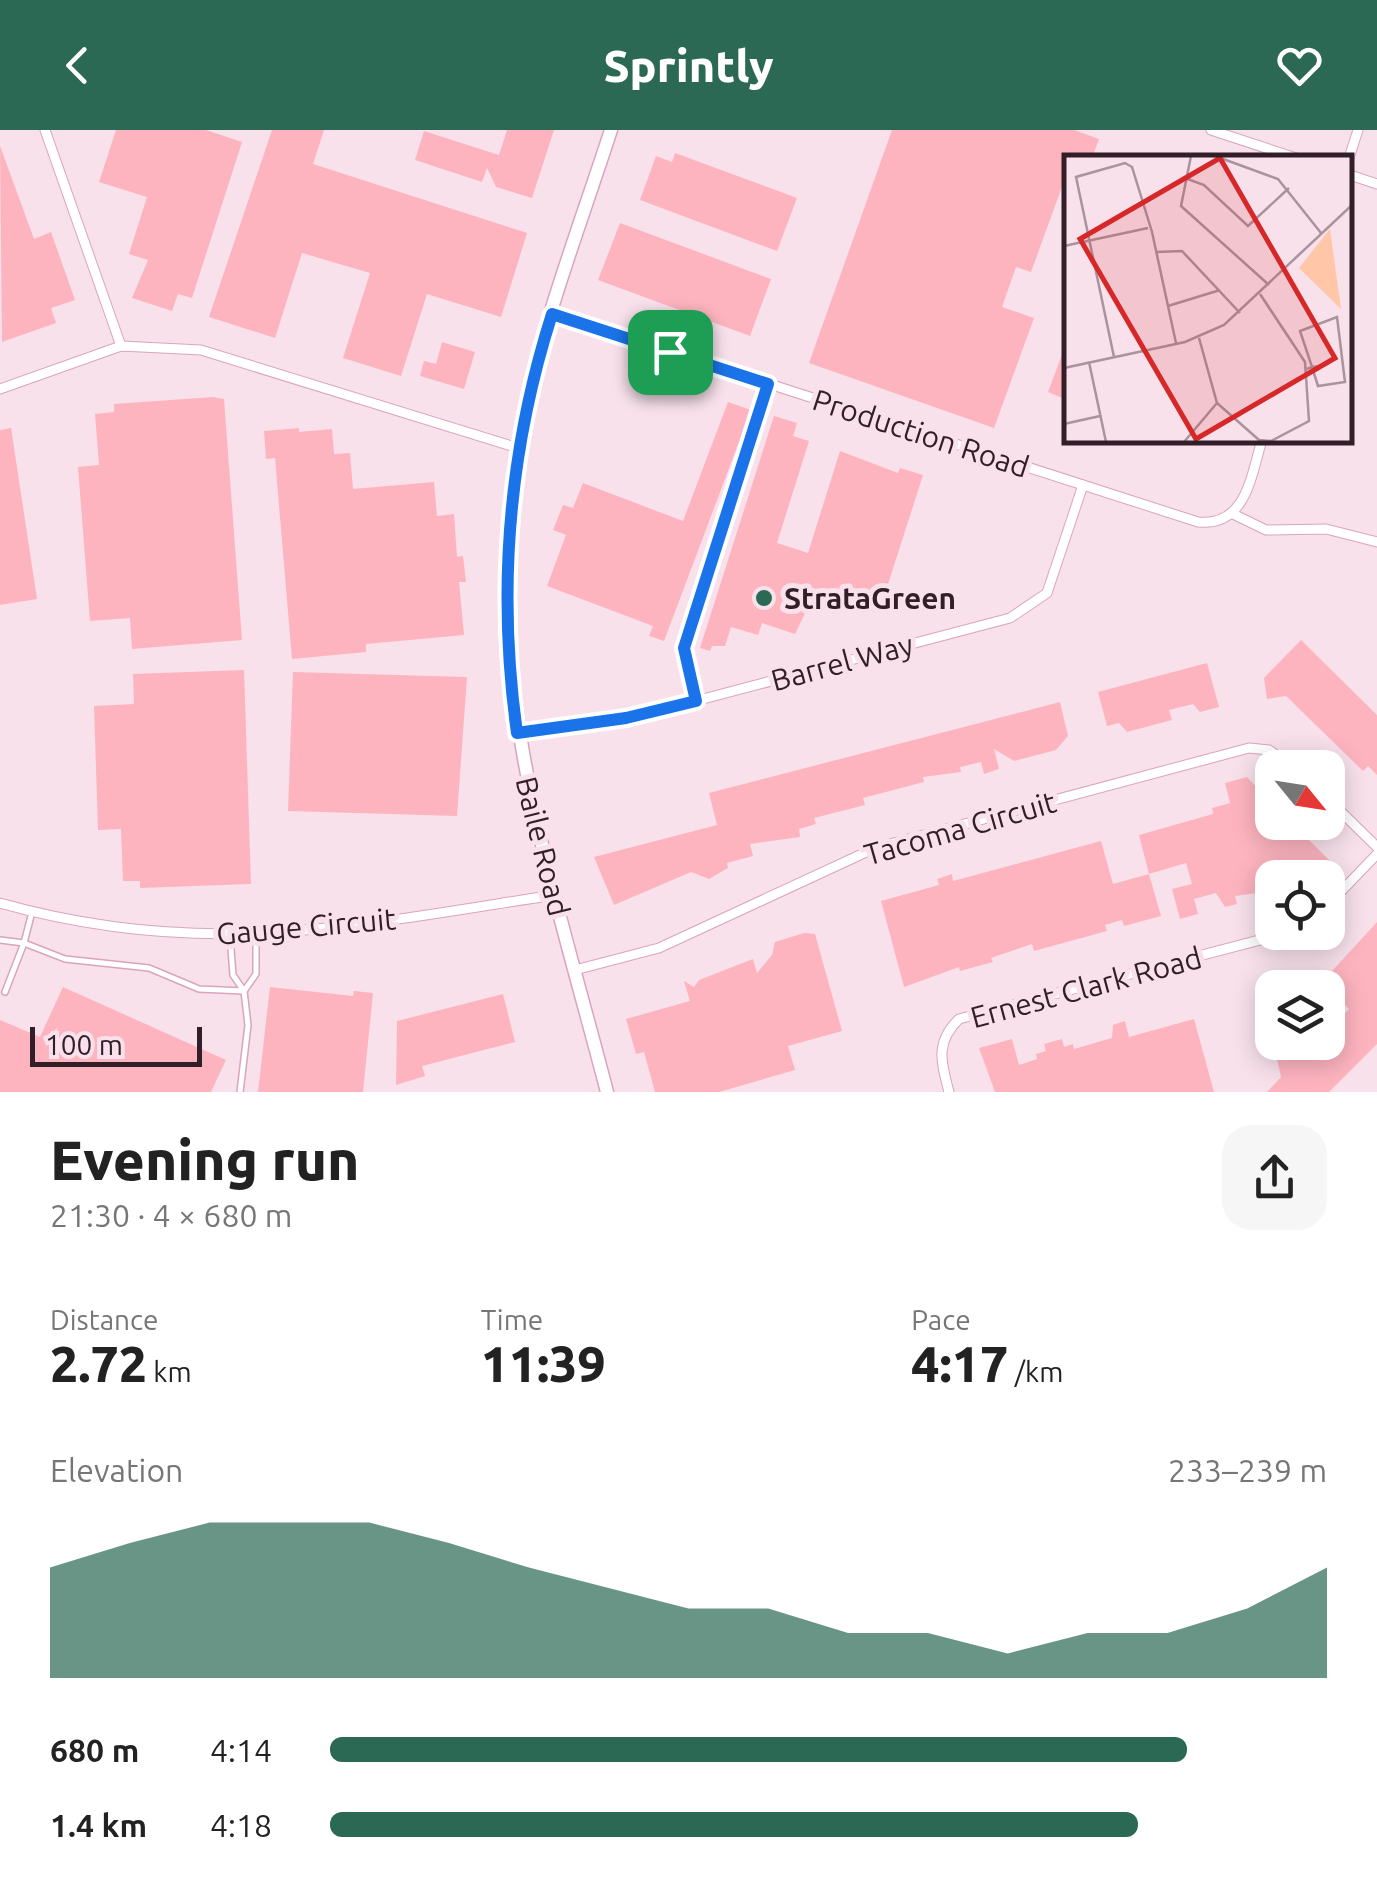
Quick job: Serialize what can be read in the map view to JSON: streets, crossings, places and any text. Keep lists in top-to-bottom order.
{
  "streets": {
    "street": [
      "Production Road",
      "Barrel Way",
      "Tacoma Circuit",
      "Baile Road",
      "Gauge Circuit",
      "Ernest Clark Road"
    ]
  },
  "crossings": [
    ["Production Road", "Barrel Way"],
    ["Production Road", "Baile Road"],
    ["Barrel Way", "Baile Road"],
    ["Tacoma Circuit", "Baile Road"],
    ["Baile Road", "Gauge Circuit"]
  ],
  "places": ["StrataGreen"],
  "scale_bar": "100 m",
  "north": "bottom right",
  "page": {
    "header": "Sprintly",
    "scale": "100 m",
    "heading": ["Evening run", "21:30 · 4 × 680 m"],
    "stats": [
      ["Distance", "2.72 km"],
      ["Time", "11:39"],
      ["Pace", "4:17 /km"]
    ],
    "chart": ["Elevation", "233–239 m"],
    "list": [
      {
        "name": "680 m",
        "note": "4:14"
      },
      {
        "name": "1.4 km",
        "note": "4:18"
      }
    ]
  }
}
